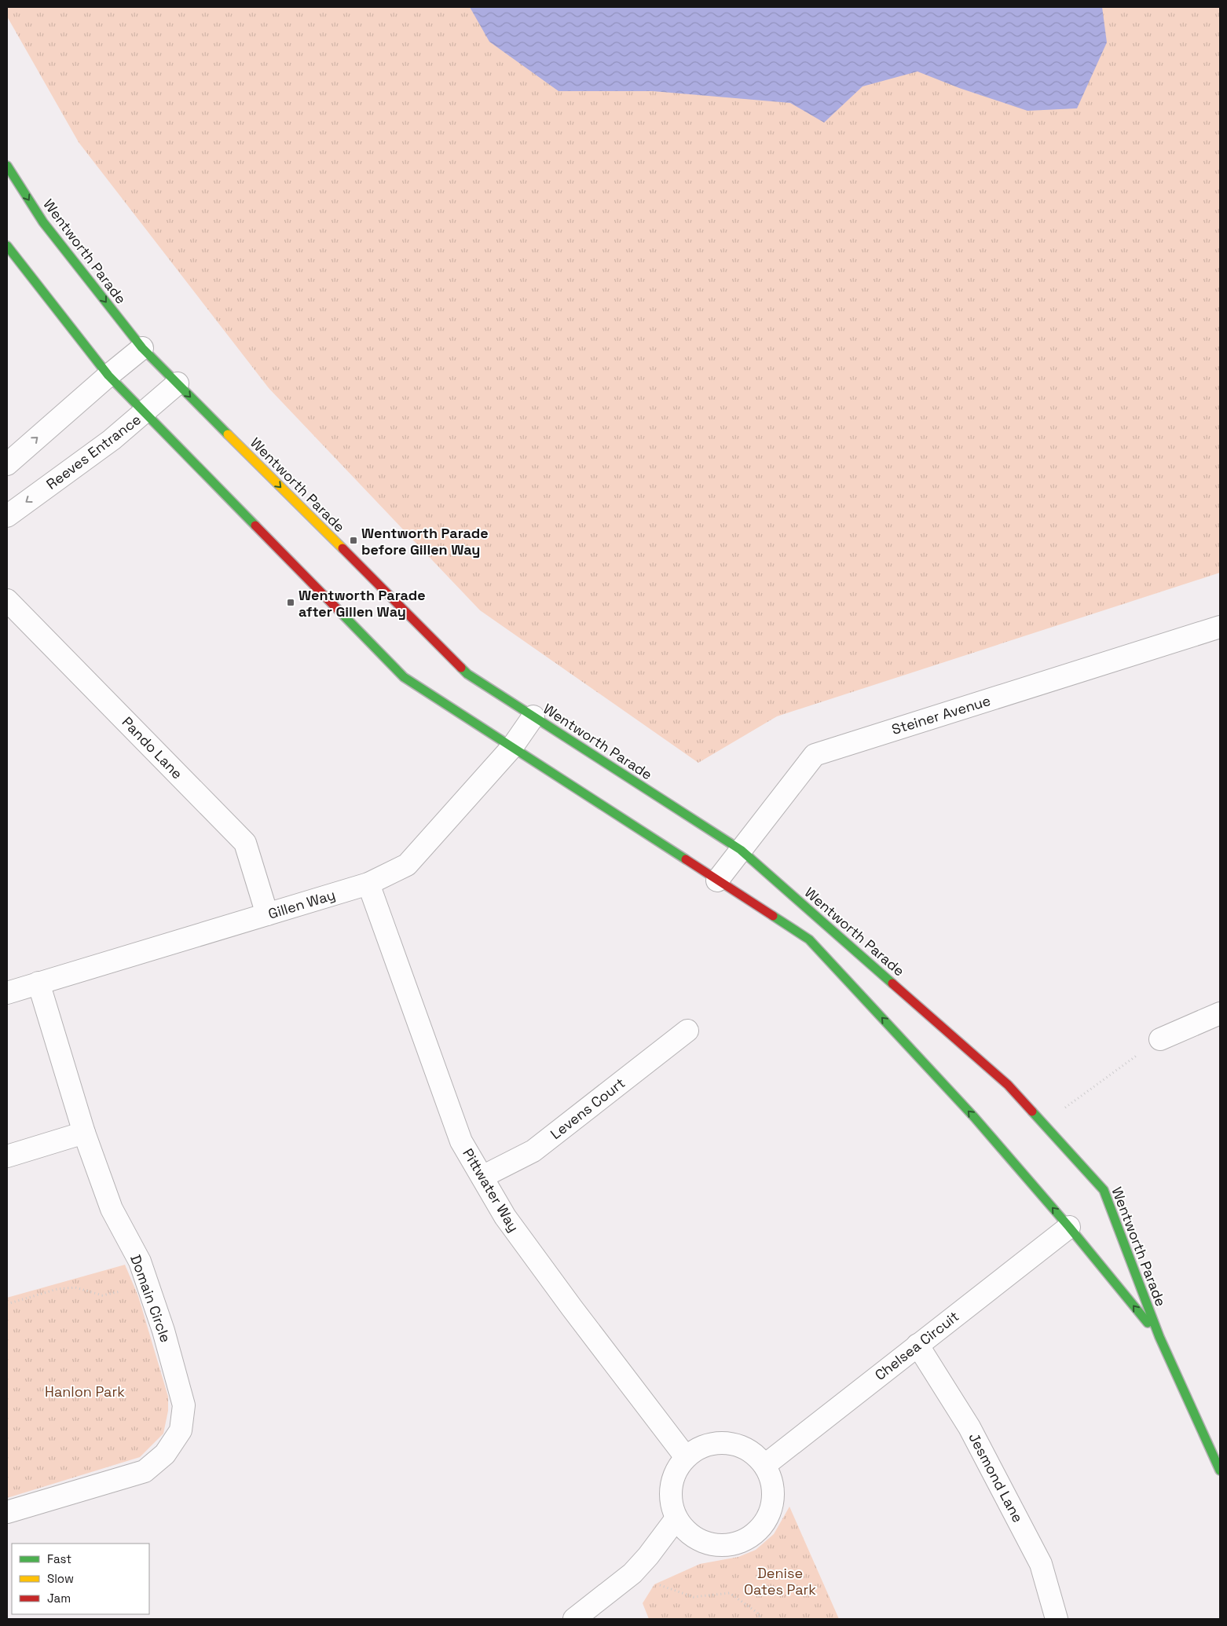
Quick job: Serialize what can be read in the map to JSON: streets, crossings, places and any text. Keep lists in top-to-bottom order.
{
  "streets": {
    "street": [
      "Wentworth Parade",
      "Reeves Entrance",
      "Steiner Avenue",
      "Pando Lane",
      "Gillen Way",
      "Levens Court",
      "Pittwater Way",
      "Domain Circle",
      "Chelsea Circuit",
      "Jesmond Lane"
    ]
  },
  "crossings": [
    ["Wentworth Parade", "Reeves Entrance"],
    ["Wentworth Parade", "Steiner Avenue"],
    ["Wentworth Parade", "Gillen Way"],
    ["Wentworth Parade", "Chelsea Circuit"],
    ["Pando Lane", "Gillen Way"],
    ["Gillen Way", "Pittwater Way"],
    ["Gillen Way", "Domain Circle"],
    ["Levens Court", "Pittwater Way"],
    ["Pittwater Way", "Chelsea Circuit"],
    ["Chelsea Circuit", "Jesmond Lane"]
  ],
  "parks": ["Hanlon Park", "Denise Oates Park"],
  "places": {
    "transit": ["Wentworth Parade before Gillen Way", "Wentworth Parade after Gillen Way"]
  },
  "legend": ["Fast", "Slow", "Jam"]
}
